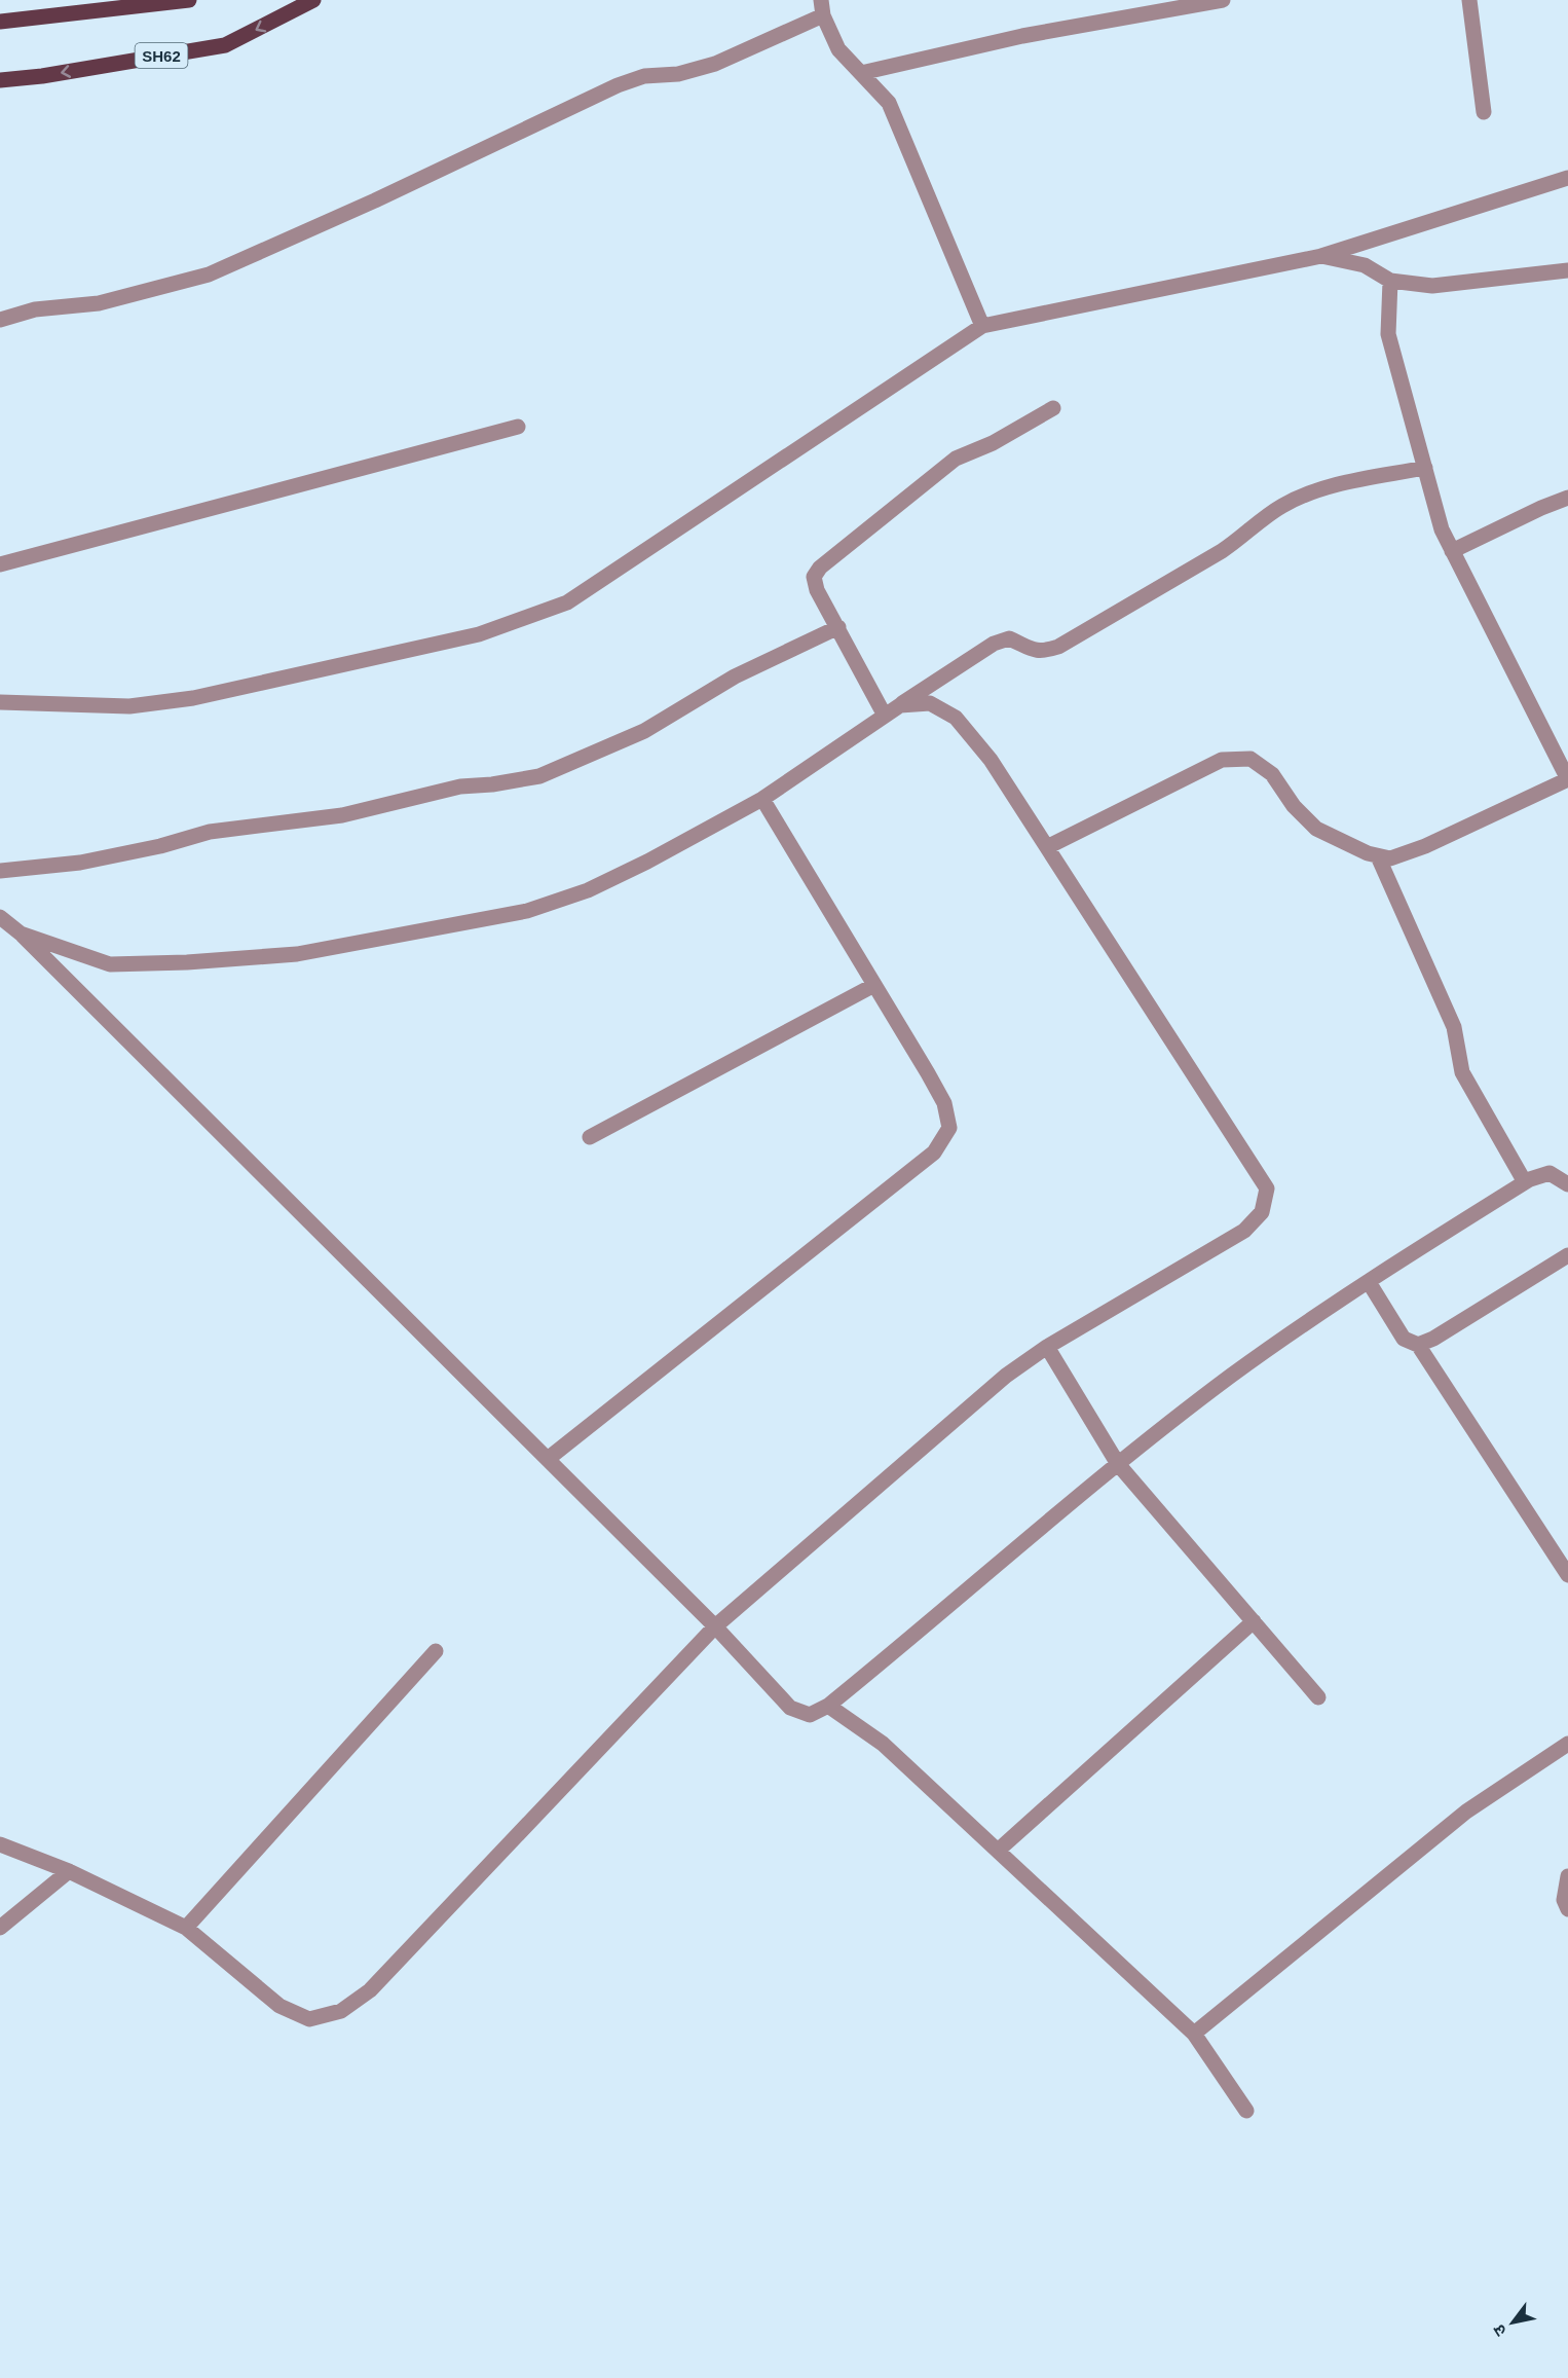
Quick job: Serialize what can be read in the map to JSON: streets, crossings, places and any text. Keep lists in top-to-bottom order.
{
  "streets": {
    "main road": ["SH62"]
  },
  "north": "bottom left"
}
